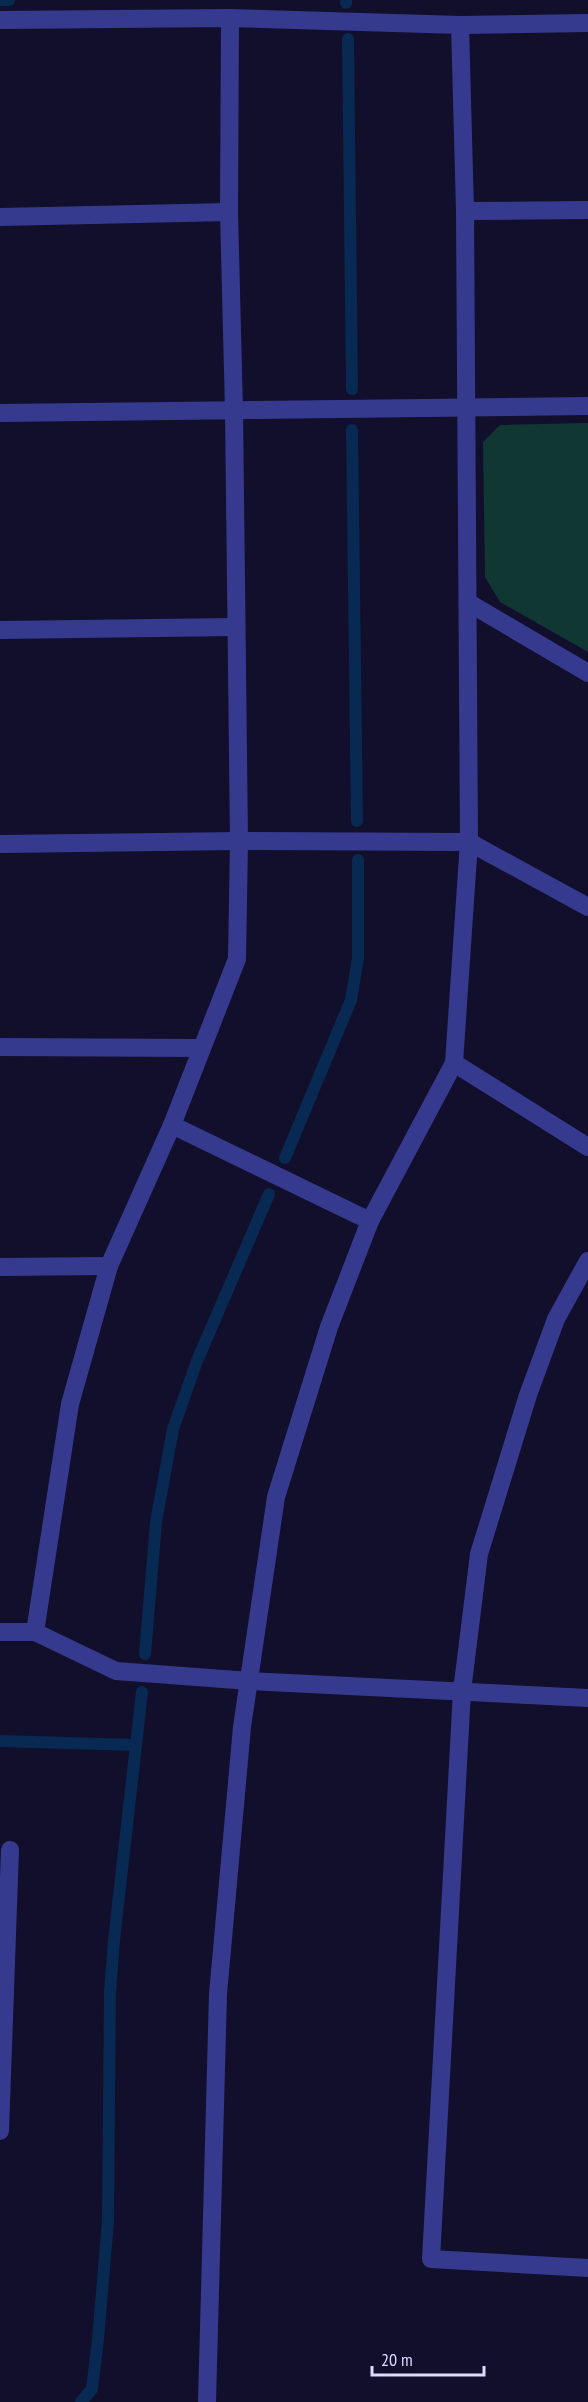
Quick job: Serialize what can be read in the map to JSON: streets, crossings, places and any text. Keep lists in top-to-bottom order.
{
  "scale_bar": "20 m"
}
